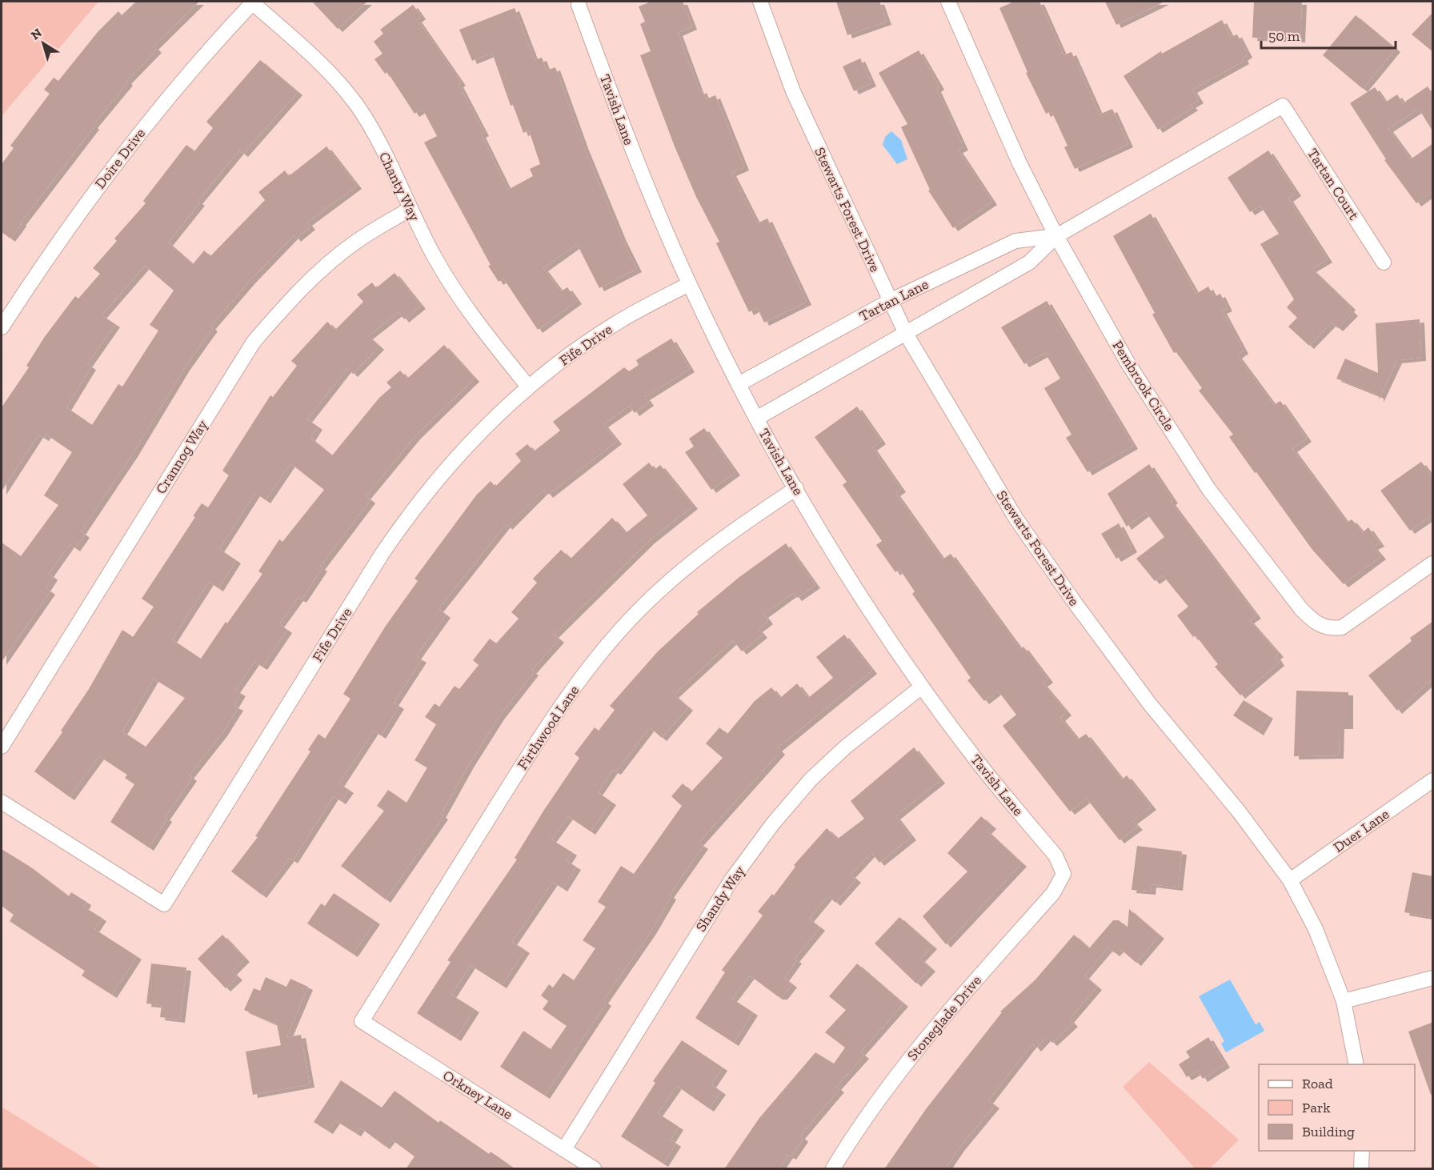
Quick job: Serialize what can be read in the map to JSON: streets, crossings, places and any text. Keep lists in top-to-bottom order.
{
  "streets": {
    "street": [
      "Tavish Lane",
      "Doire Drive",
      "Tartan Court",
      "Chanty Way",
      "Stewarts Forest Drive",
      "Tartan Lane",
      "Fife Drive",
      "Pembrook Circle",
      "Crannog Way",
      "Firthwood Lane",
      "Duer Lane",
      "Shandy Way",
      "Stoneglade Drive",
      "Orkney Lane"
    ]
  },
  "crossings": [
    ["Tavish Lane", "Tartan Lane"],
    ["Tavish Lane", "Fife Drive"],
    ["Tavish Lane", "Firthwood Lane"],
    ["Tavish Lane", "Shandy Way"],
    ["Tavish Lane", "Stoneglade Drive"],
    ["Doire Drive", "Chanty Way"],
    ["Tartan Court", "Tartan Lane"],
    ["Chanty Way", "Fife Drive"],
    ["Chanty Way", "Crannog Way"],
    ["Stewarts Forest Drive", "Tartan Lane"],
    ["Stewarts Forest Drive", "Duer Lane"],
    ["Tartan Lane", "Pembrook Circle"],
    ["Firthwood Lane", "Orkney Lane"],
    ["Shandy Way", "Orkney Lane"]
  ],
  "legend": ["Road", "Park", "Building"],
  "scale_bar": "50 m",
  "north": "top left"
}
